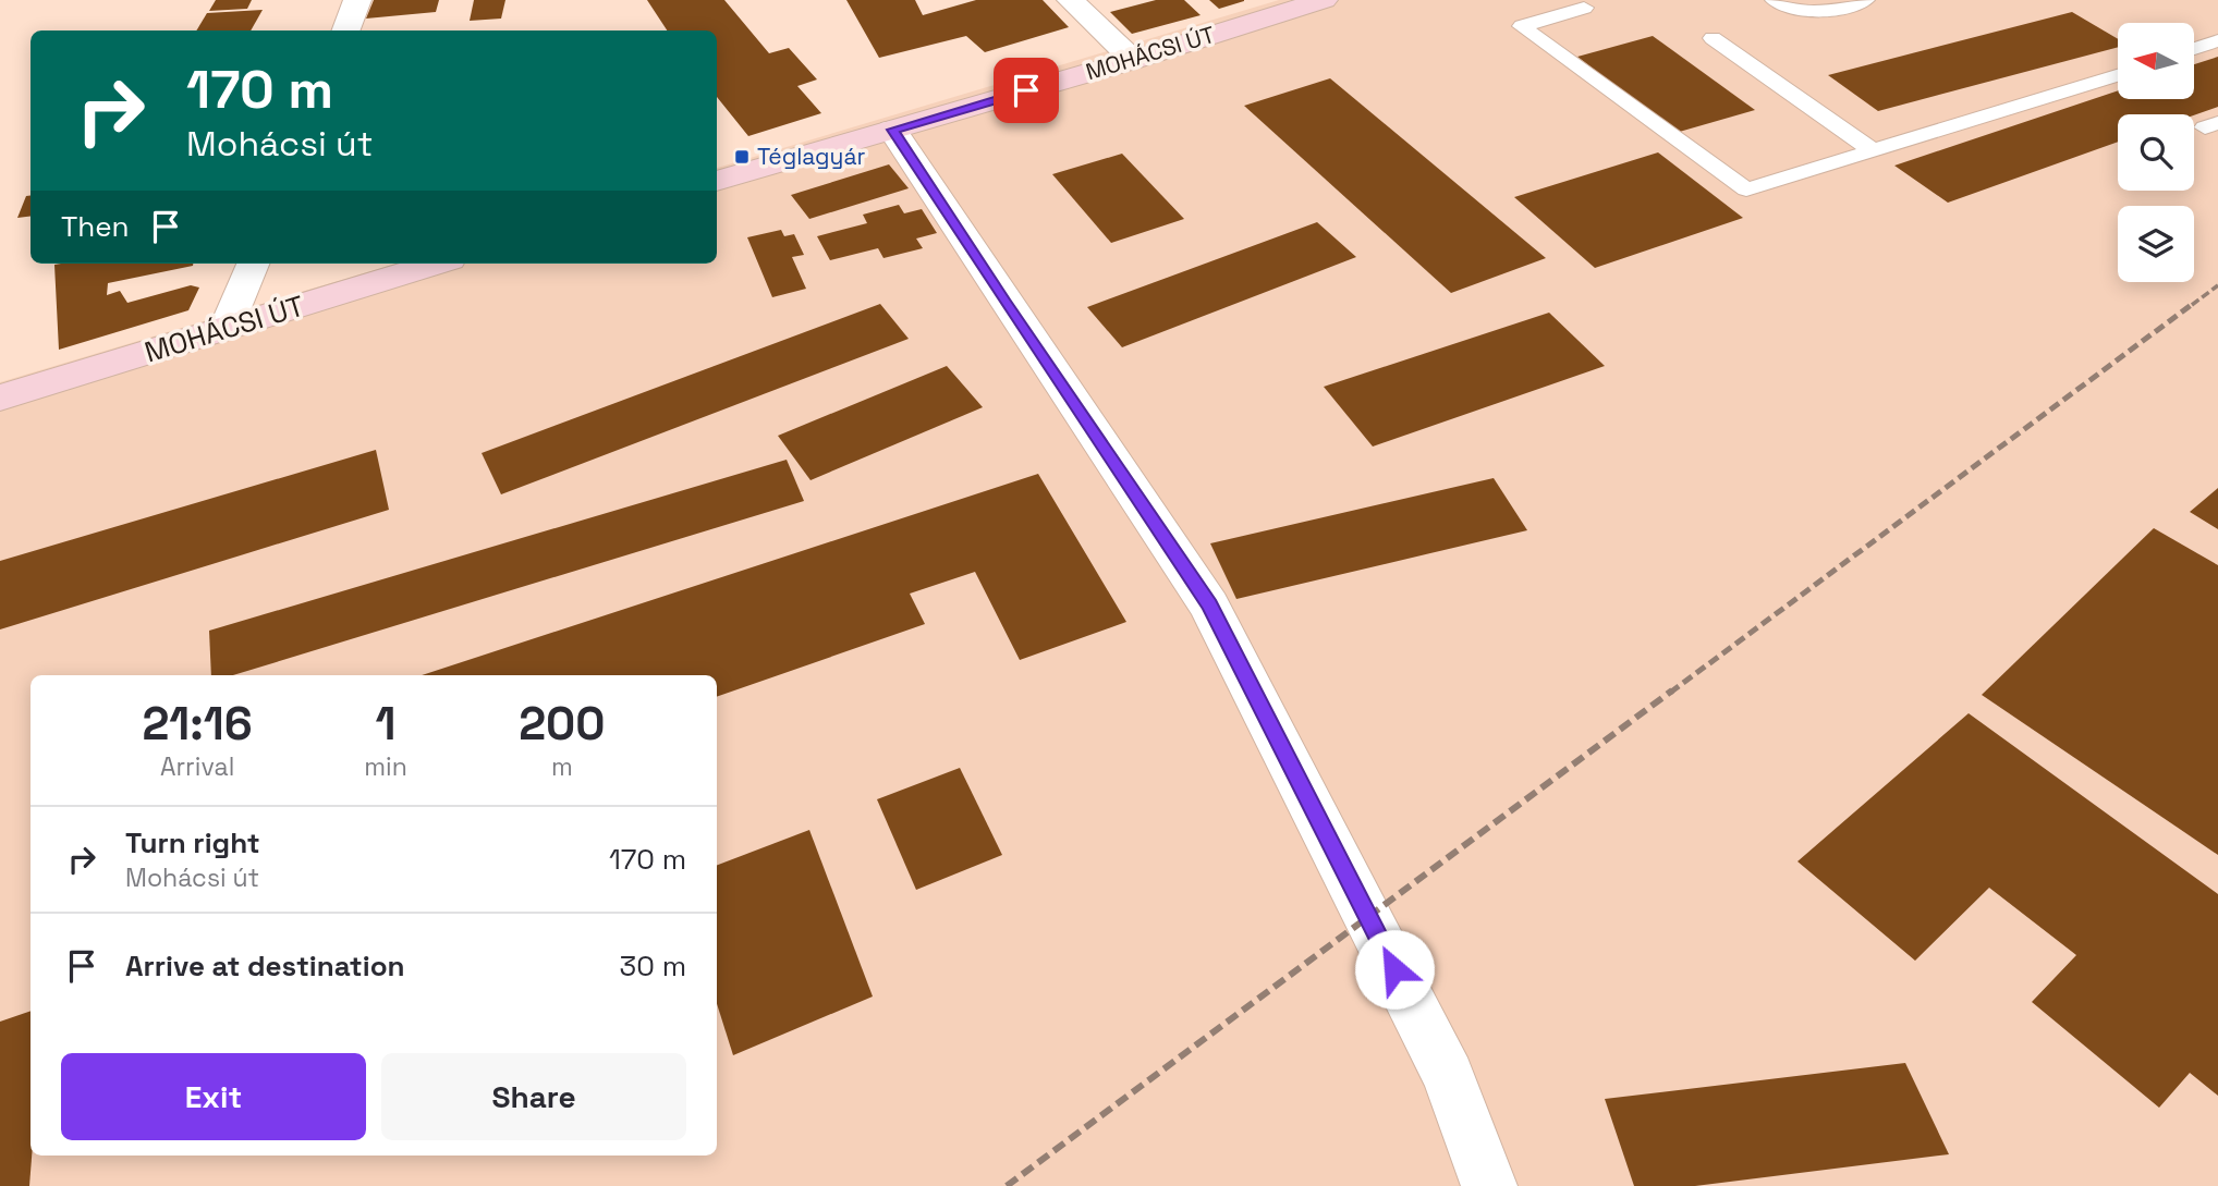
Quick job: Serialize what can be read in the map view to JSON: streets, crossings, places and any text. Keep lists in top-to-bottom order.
{
  "streets": {
    "main road": ["MOHÁCSI ÚT"]
  },
  "places": {
    "transit": ["Téglagyár"]
  },
  "north": "left",
  "page": {
    "turn": ["170 m", "Mohácsi út"],
    "then": "Then",
    "eta": [
      "21:16",
      "Arrival",
      "1",
      "min",
      "200",
      "m"
    ],
    "list": [
      {
        "name": "Turn right",
        "note": "Mohácsi út",
        "value": "170 m"
      },
      {
        "name": "Arrive at destination",
        "value": "30 m"
      }
    ],
    "buttons": ["Exit", "Share"]
  }
}
